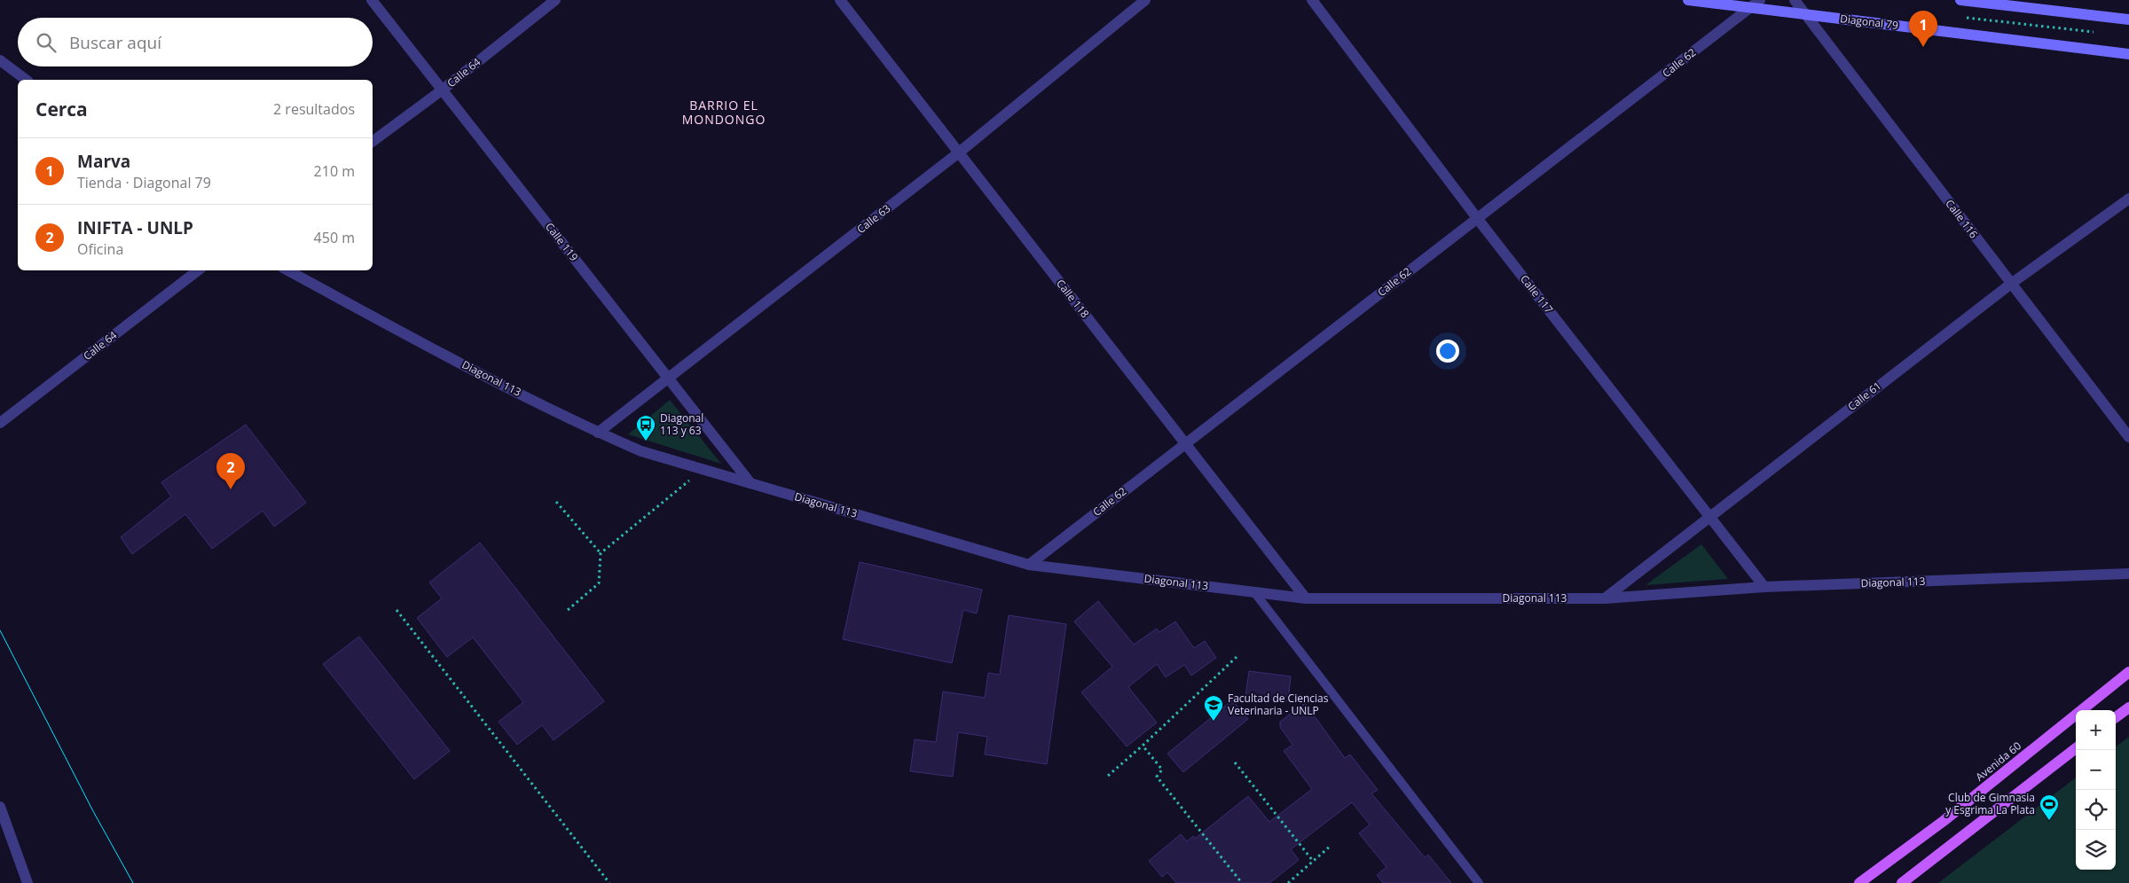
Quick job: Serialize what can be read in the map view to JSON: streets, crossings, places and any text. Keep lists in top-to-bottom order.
{
  "streets": {
    "main road": ["Diagonal 79", "Avenida 60"],
    "street": [
      "Calle 62",
      "Calle 64",
      "Calle 63",
      "Calle 116",
      "Calle 119",
      "Calle 117",
      "Calle 118",
      "Diagonal 113",
      "Calle 61"
    ]
  },
  "crossings": [
    ["Diagonal 79", "Calle 62"],
    ["Diagonal 79", "Calle 116"],
    ["Calle 62", "Calle 117"],
    ["Calle 62", "Calle 118"],
    ["Calle 62", "Diagonal 113"],
    ["Calle 64", "Calle 119"],
    ["Calle 63", "Calle 119"],
    ["Calle 63", "Calle 118"],
    ["Calle 63", "Diagonal 113"],
    ["Calle 116", "Calle 61"],
    ["Calle 119", "Diagonal 113"],
    ["Calle 117", "Diagonal 113"],
    ["Calle 117", "Calle 61"],
    ["Calle 118", "Diagonal 113"],
    ["Diagonal 113", "Calle 61"]
  ],
  "districts": ["BARRIO EL MONDONGO"],
  "places": {
    "bus stop": ["Diagonal 113 y 63"],
    "school or university": ["Facultad de Ciencias Veterinaria - UNLP"],
    "sports": ["Club de Gimnasia y Esgrima La Plata"]
  },
  "page": {
    "pins": ["1", "2"],
    "search": "Buscar aquí",
    "heading": ["Cerca", "2 resultados"],
    "list": [
      {
        "mark": "1",
        "name": "Marva",
        "note": "Tienda · Diagonal 79",
        "value": "210 m"
      },
      {
        "mark": "2",
        "name": "INIFTA - UNLP",
        "note": "Oficina",
        "value": "450 m"
      }
    ],
    "map_buttons": ["+", "−"]
  }
}
